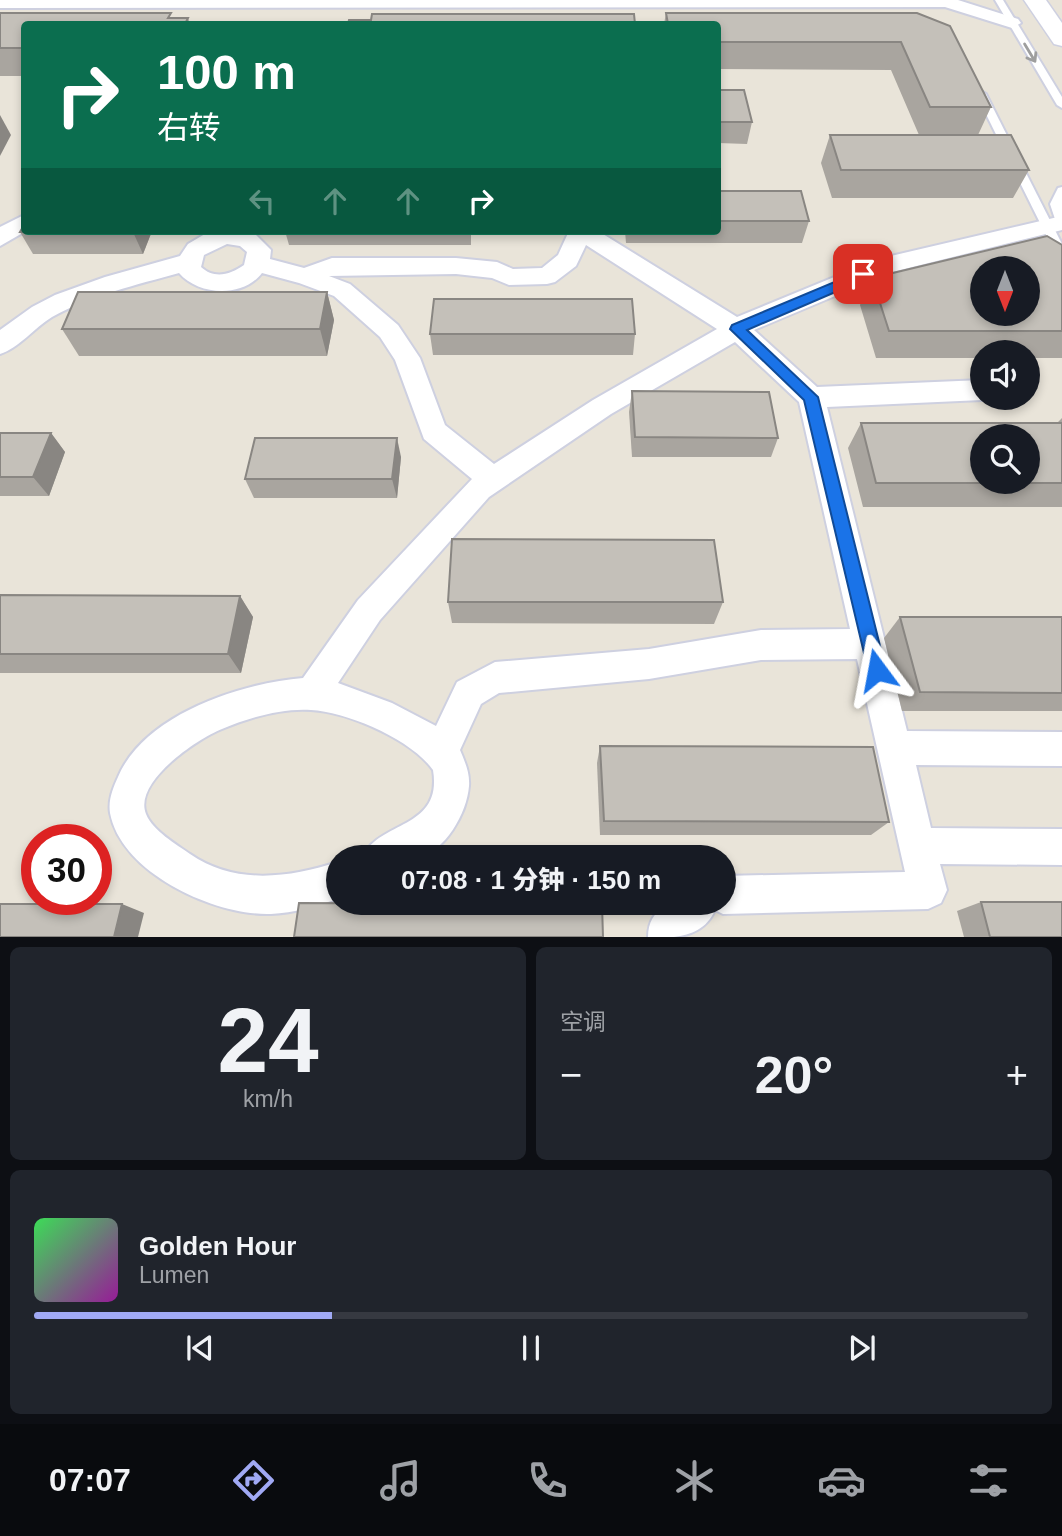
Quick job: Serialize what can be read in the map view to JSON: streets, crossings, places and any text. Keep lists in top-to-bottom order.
{
  "north": "bottom",
  "page": {
    "turn": ["100 m", "右转"],
    "limit": "30",
    "trip": "07:08 · 1 分钟 · 150 m",
    "tile": [
      ["24", "km/h"],
      "空调"
    ],
    "heat": ["−", "20°", "+"],
    "song": ["Golden Hour", "Lumen"],
    "tabs": "07:07"
  }
}
